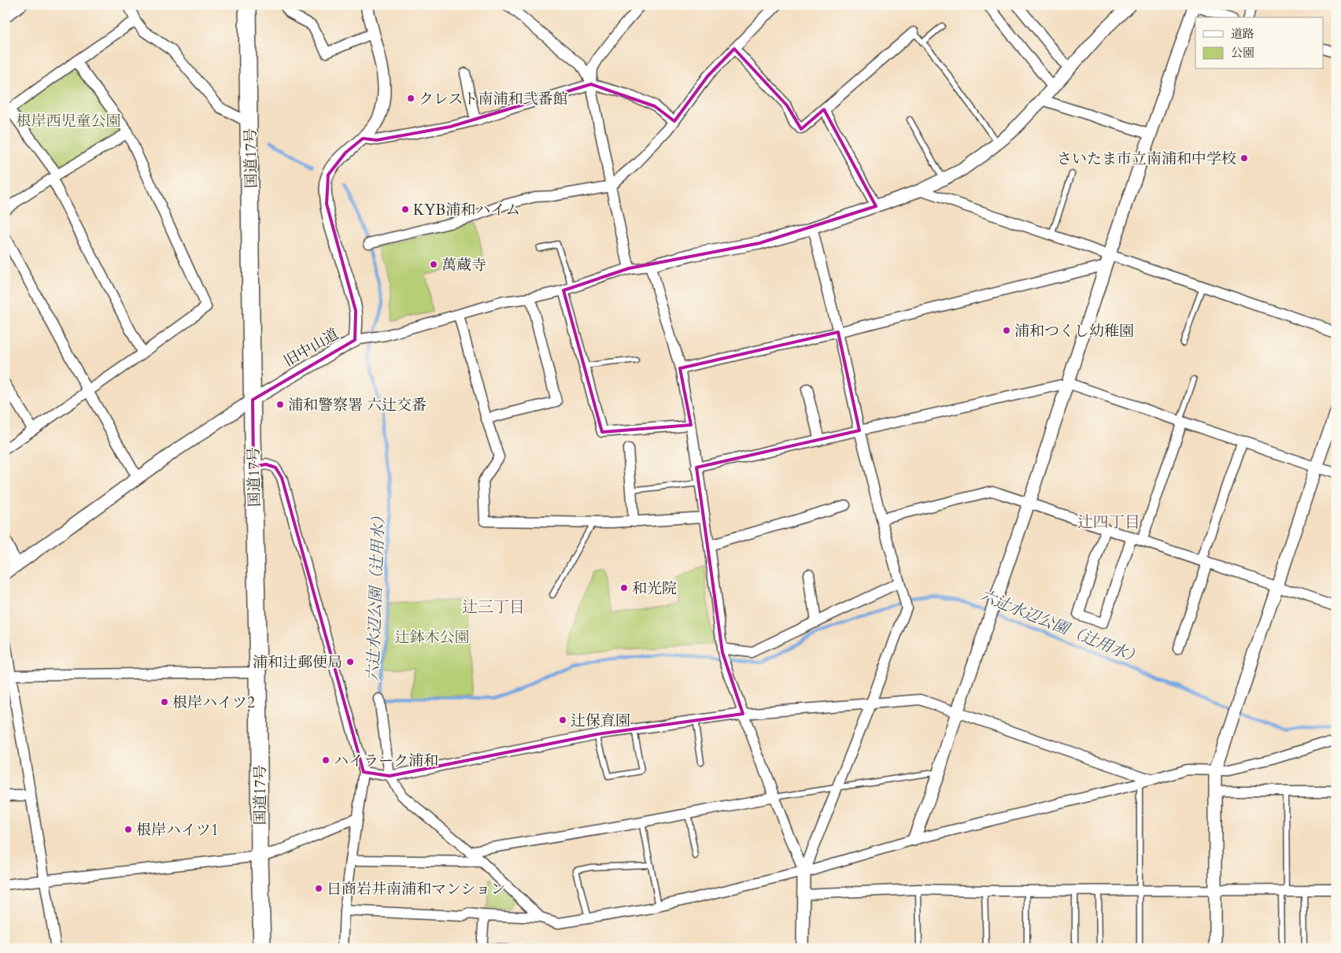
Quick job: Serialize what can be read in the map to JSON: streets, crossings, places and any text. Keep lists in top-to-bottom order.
{
  "streets": {
    "highway": ["国道17号"],
    "street": ["旧中山道"]
  },
  "crossings": [
    ["国道17号", "旧中山道"]
  ],
  "districts": ["辻四丁目", "辻三丁目"],
  "water": ["六辻水辺公園（辻用水）"],
  "parks": ["根岸西児童公園", "辻鉢木公園"],
  "places": [
    "クレスト南浦和弐番館",
    "さいたま市立南浦和中学校",
    "KYB浦和ハイム",
    "萬蔵寺",
    "浦和つくし幼稚園",
    "浦和警察署 六辻交番",
    "和光院",
    "浦和辻郵便局",
    "根岸ハイツ2",
    "辻保育園",
    "ハイラーク浦和",
    "根岸ハイツ1",
    "日商岩井南浦和マンション"
  ],
  "legend": ["道路", "公園"]
}
